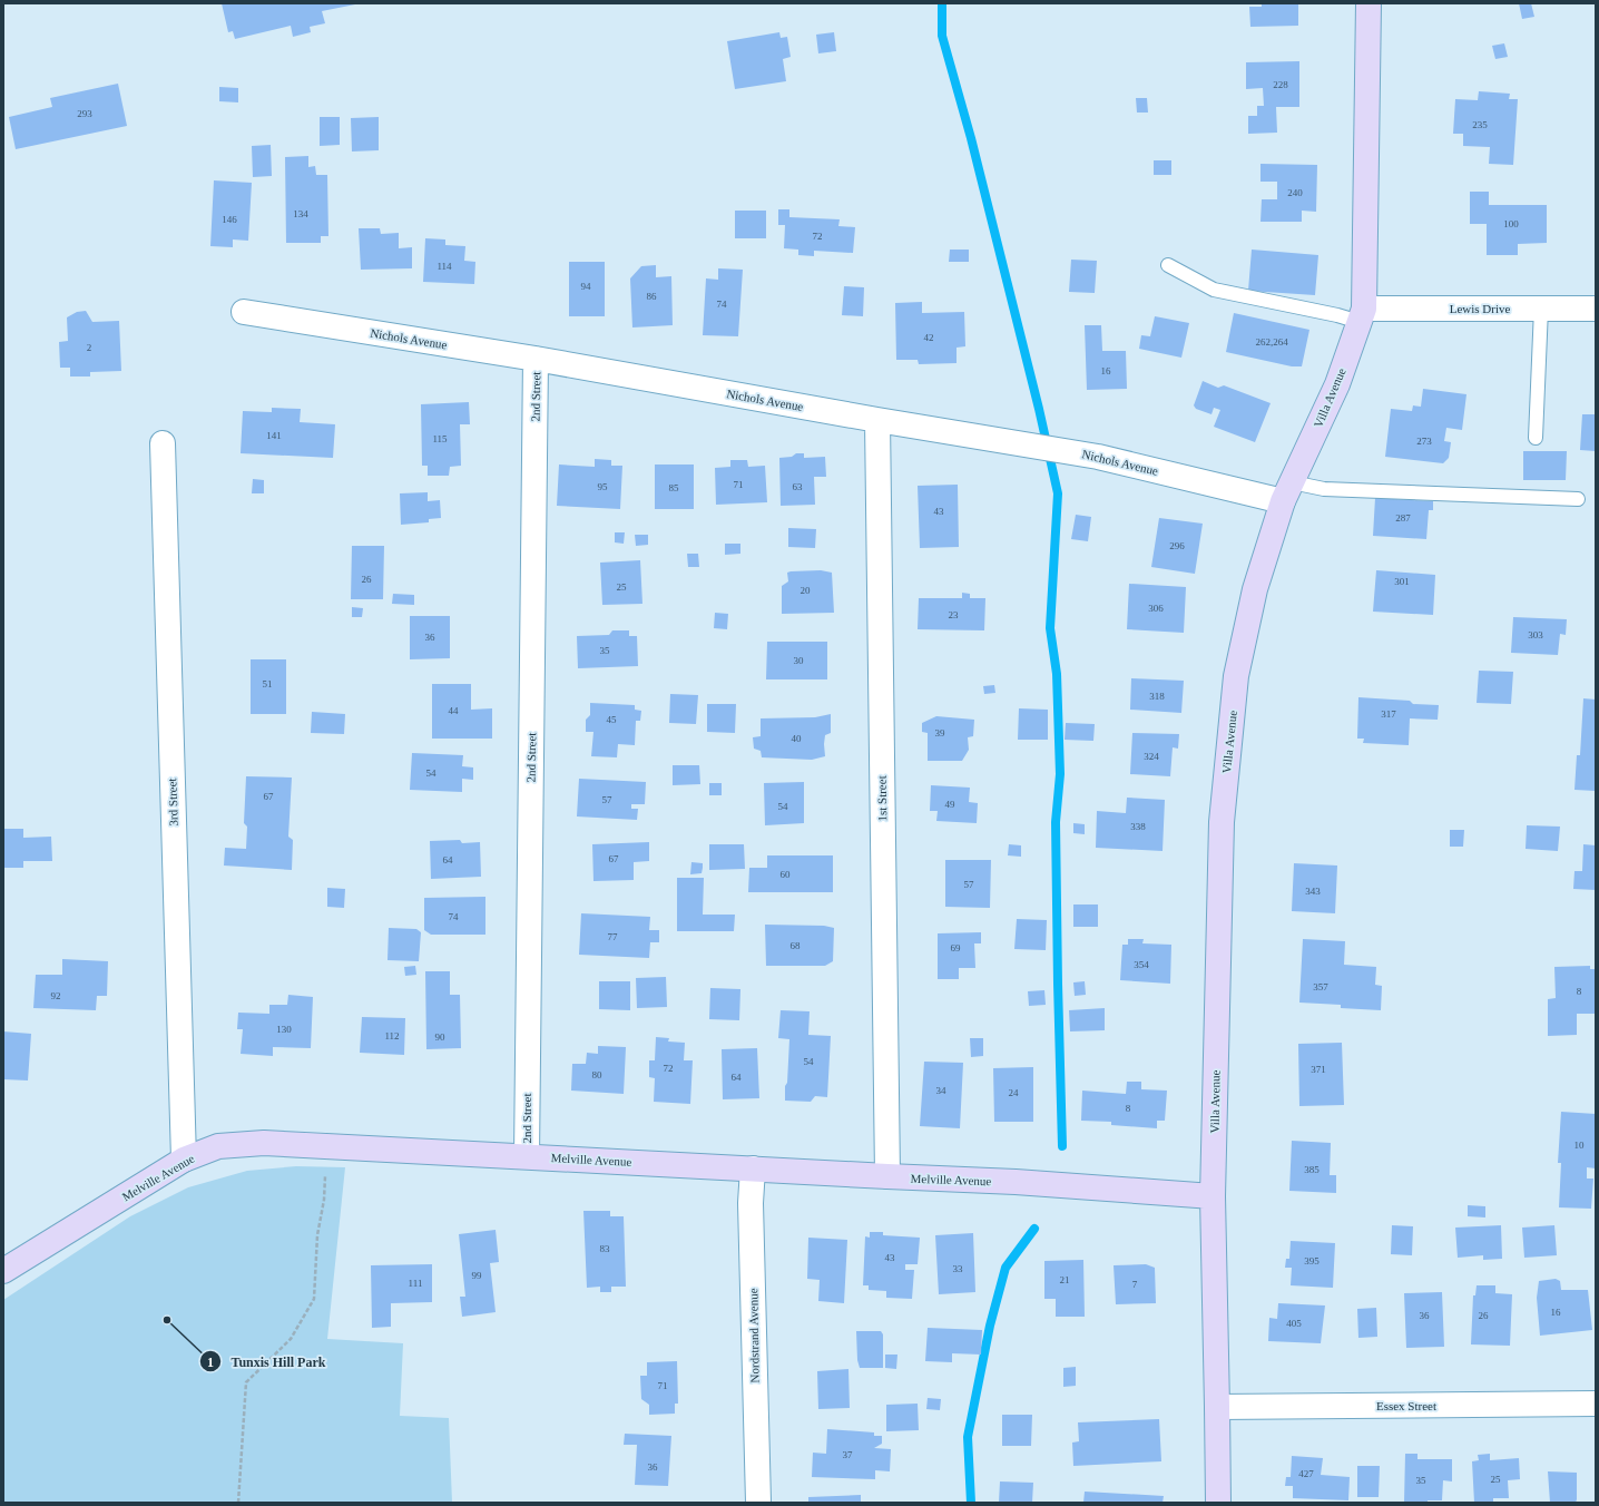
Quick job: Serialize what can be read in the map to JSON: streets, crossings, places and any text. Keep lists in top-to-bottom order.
{
  "streets": {
    "main road": ["Villa Avenue", "Melville Avenue"],
    "street": [
      "Lewis Drive",
      "Nichols Avenue",
      "2nd Street",
      "1st Street",
      "3rd Street",
      "Nordstrand Avenue",
      "Essex Street"
    ]
  },
  "crossings": [
    ["Lewis Drive", "Villa Avenue"],
    ["Nichols Avenue", "2nd Street"],
    ["Nichols Avenue", "Villa Avenue"],
    ["Nichols Avenue", "1st Street"],
    ["2nd Street", "Melville Avenue"],
    ["Villa Avenue", "Melville Avenue"],
    ["Villa Avenue", "Essex Street"],
    ["1st Street", "Melville Avenue"],
    ["3rd Street", "Melville Avenue"],
    ["Melville Avenue", "Nordstrand Avenue"]
  ],
  "places": ["Tunxis Hill Park"],
  "house_numbers": [
    "228",
    "293",
    "235",
    "240",
    "134",
    "146",
    "100",
    "72",
    "114",
    "94",
    "86",
    "74",
    "42",
    "262,264",
    "2",
    "16",
    "141",
    "115",
    "273",
    "71",
    "95",
    "63",
    "85",
    "43",
    "287",
    "296",
    "26",
    "301",
    "25",
    "20",
    "306",
    "23",
    "303",
    "36",
    "35",
    "30",
    "51",
    "318",
    "44",
    "317",
    "45",
    "39",
    "40",
    "324",
    "54",
    "67",
    "57",
    "49",
    "54",
    "338",
    "67",
    "64",
    "60",
    "57",
    "343",
    "74",
    "77",
    "68",
    "69",
    "354",
    "357",
    "8",
    "92",
    "130",
    "112",
    "90",
    "54",
    "72",
    "371",
    "80",
    "64",
    "34",
    "24",
    "8",
    "10",
    "385",
    "83",
    "43",
    "395",
    "33",
    "99",
    "21",
    "111",
    "7",
    "16",
    "36",
    "26",
    "405",
    "71",
    "37",
    "36",
    "427",
    "25",
    "35"
  ]
}
